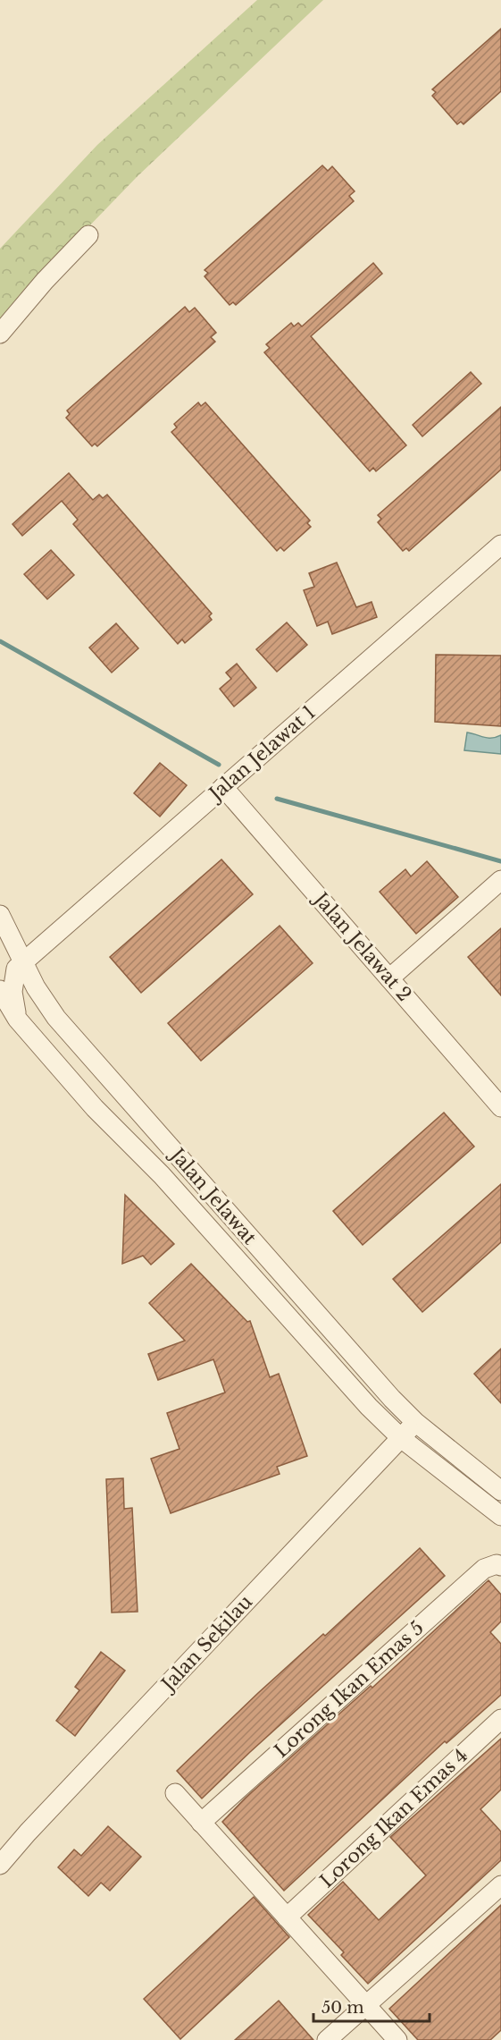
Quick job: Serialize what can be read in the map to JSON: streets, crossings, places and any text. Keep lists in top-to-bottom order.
{
  "streets": {
    "street": [
      "Jalan Jelawat 1",
      "Jalan Jelawat 2",
      "Jalan Jelawat",
      "Jalan Sekilau",
      "Lorong Ikan Emas 5",
      "Lorong Ikan Emas 4"
    ]
  },
  "crossings": [
    ["Jalan Jelawat 1", "Jalan Jelawat 2"],
    ["Jalan Jelawat 1", "Jalan Jelawat"],
    ["Jalan Jelawat", "Jalan Sekilau"]
  ],
  "scale_bar": "50 m"
}
